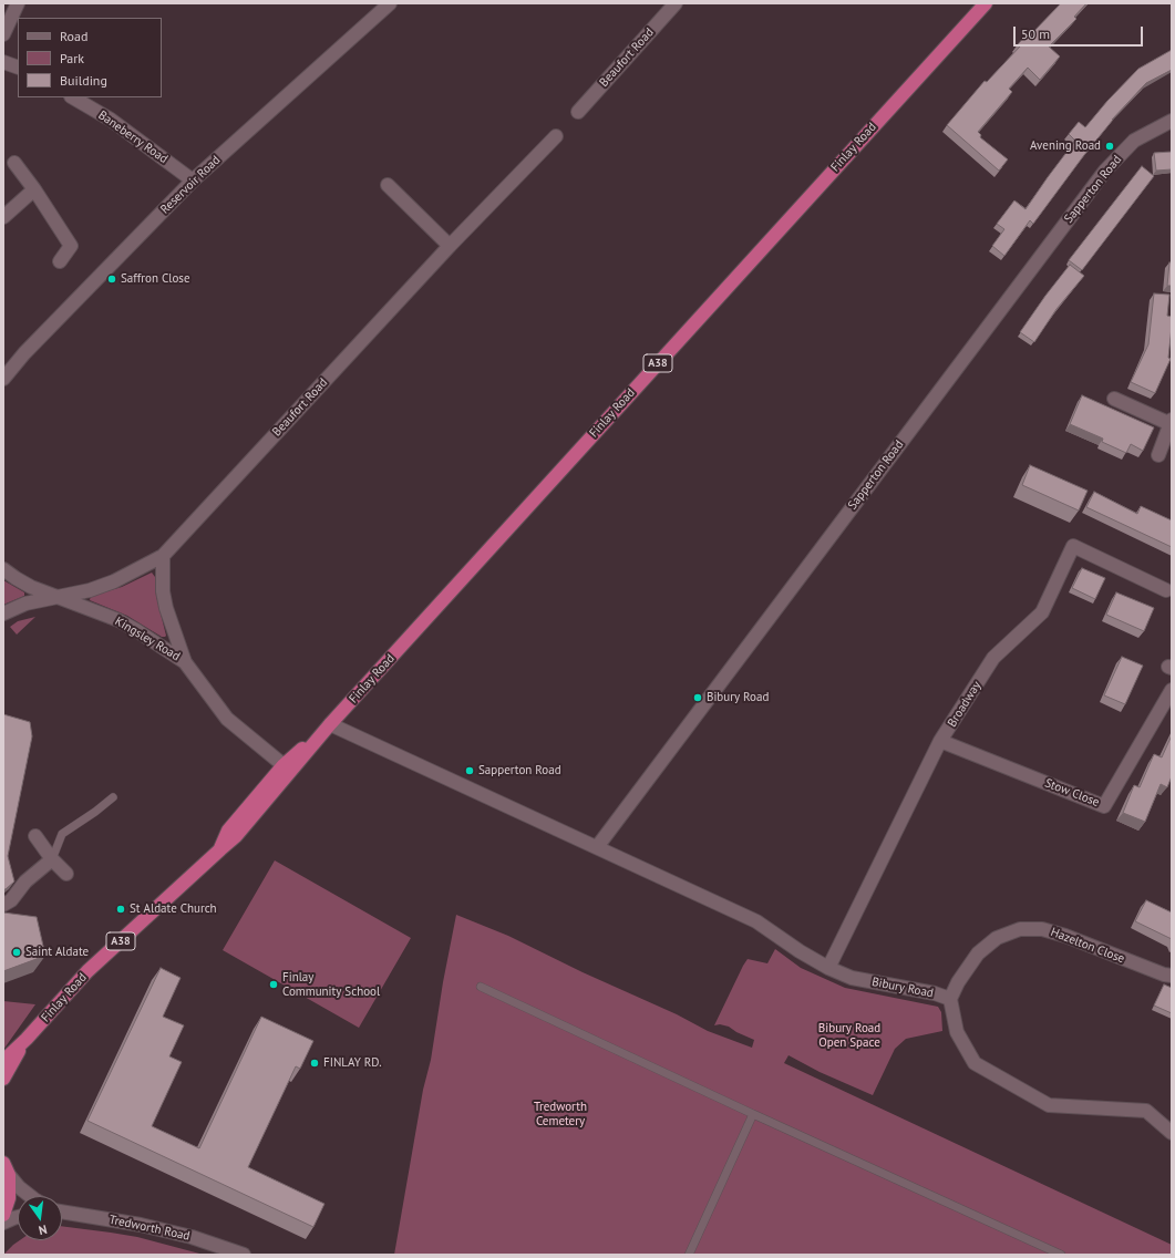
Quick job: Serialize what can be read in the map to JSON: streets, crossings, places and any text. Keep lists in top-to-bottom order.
{
  "streets": {
    "highway": ["Finlay Road", "A38"],
    "street": [
      "Beaufort Road",
      "Baneberry Road",
      "Reservoir Road",
      "Sapperton Road",
      "Kingsley Road",
      "Broadway",
      "Stow Close",
      "Hazelton Close",
      "Bibury Road",
      "Tredworth Road"
    ]
  },
  "crossings": [
    ["Beaufort Road", "Kingsley Road"],
    ["Baneberry Road", "Reservoir Road"],
    ["Finlay Road", "A38"],
    ["Finlay Road", "Bibury Road"],
    ["Sapperton Road", "Bibury Road"],
    ["A38", "Kingsley Road"],
    ["A38", "Bibury Road"],
    ["Broadway", "Stow Close"],
    ["Broadway", "Bibury Road"],
    ["Hazelton Close", "Bibury Road"]
  ],
  "parks": ["Bibury Road Open Space", "Tredworth Cemetery"],
  "places": [
    "Avening Road",
    "Saffron Close",
    "Bibury Road",
    "Sapperton Road",
    "St Aldate Church",
    "Saint Aldate",
    "Finlay Community School",
    "FINLAY RD."
  ],
  "legend": ["Road", "Park", "Building"],
  "scale_bar": "50 m",
  "north": "bottom"
}
